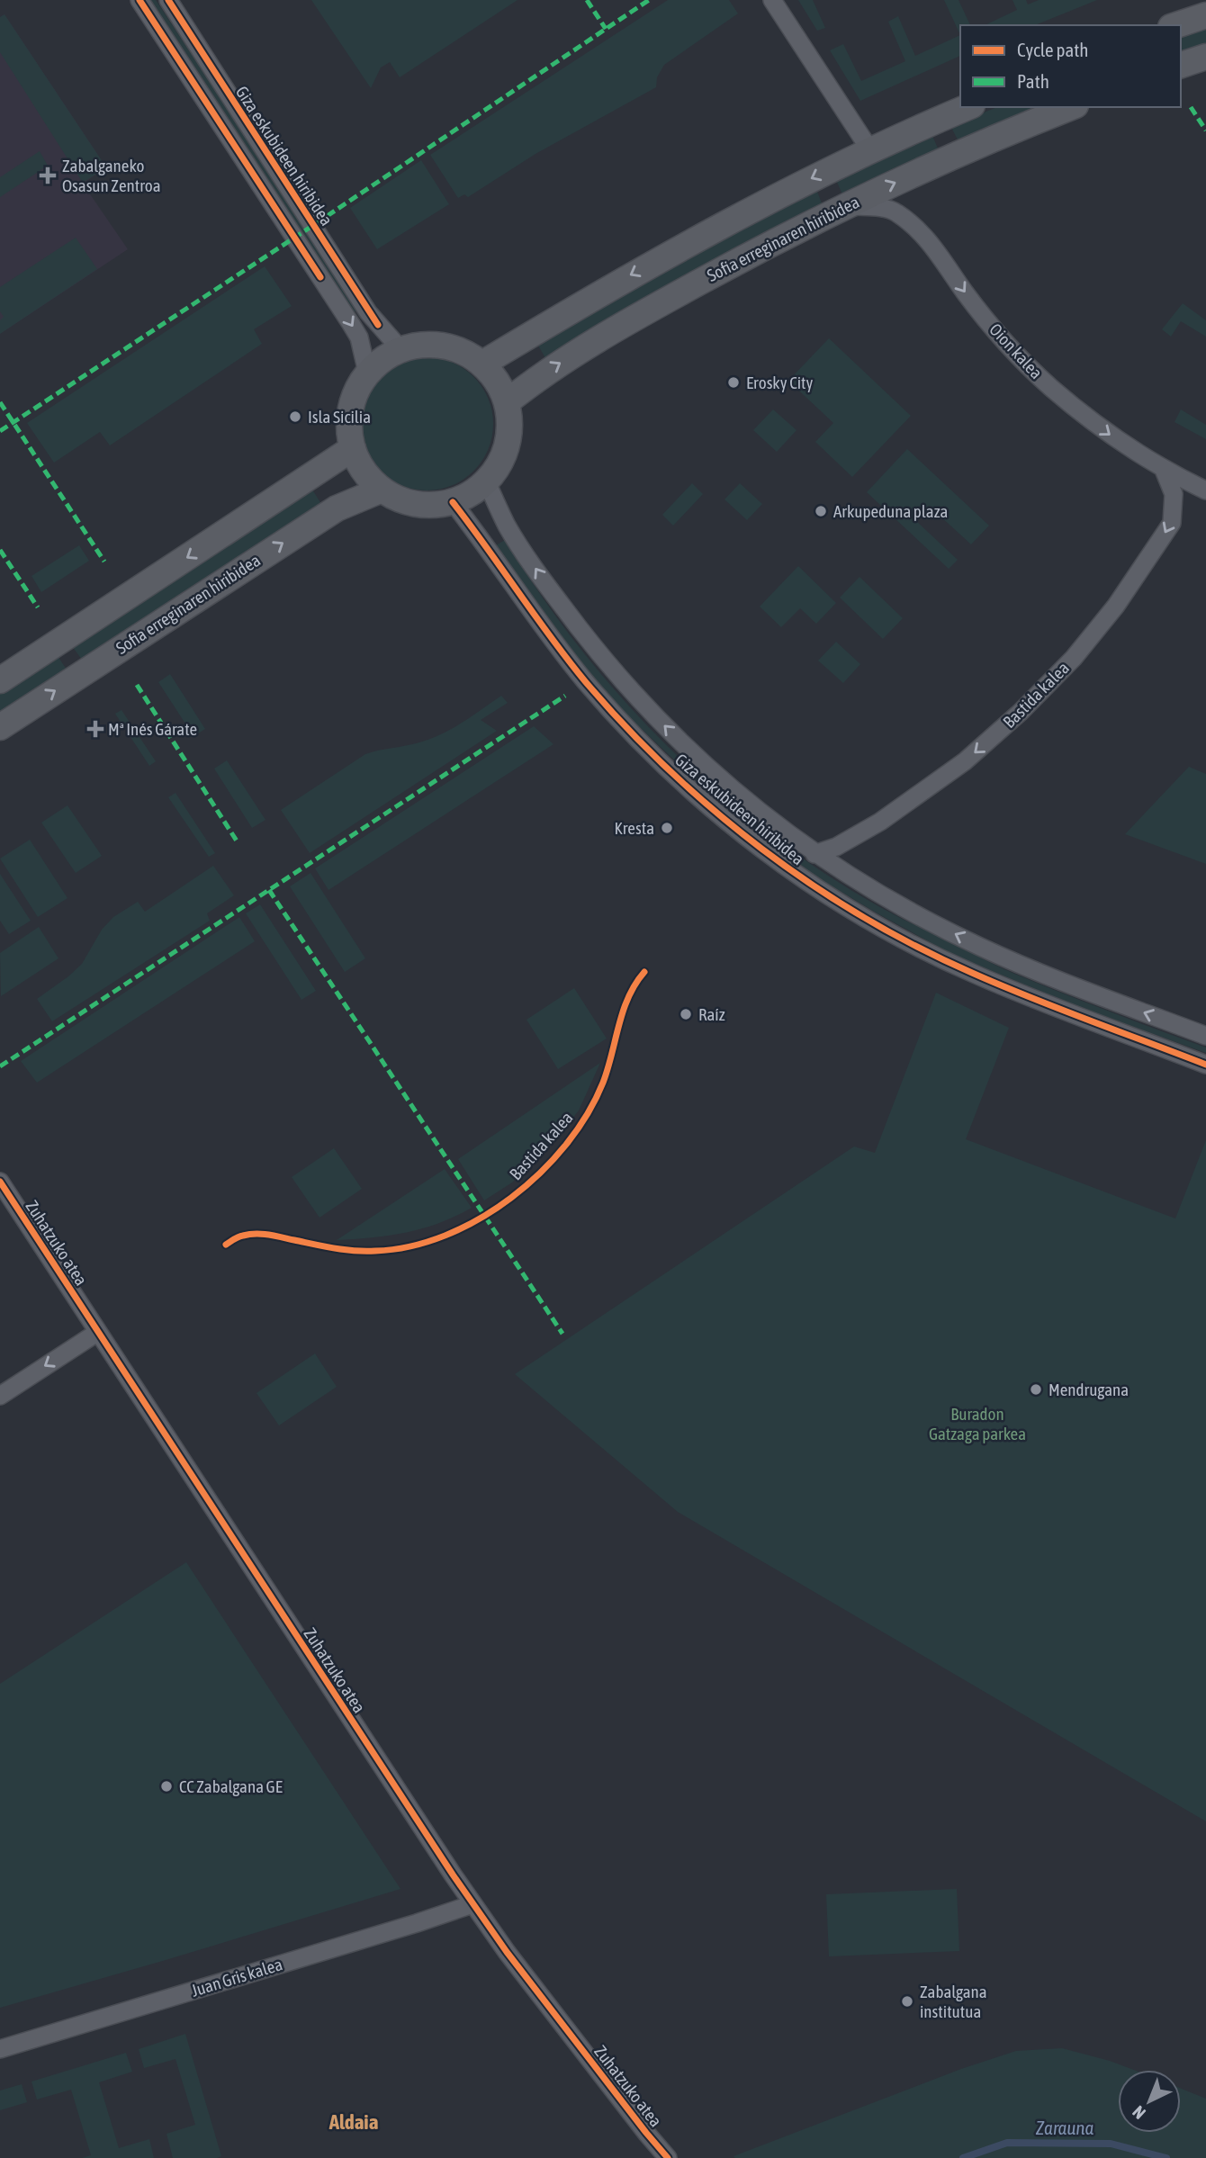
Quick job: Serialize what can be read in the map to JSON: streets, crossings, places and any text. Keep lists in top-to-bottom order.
{
  "streets": {
    "main road": ["Sofia erreginaren hiribidea"],
    "street": [
      "Giza eskubideen hiribidea",
      "Oion kalea",
      "Bastida kalea",
      "Zuhatzuko atea",
      "Juan Gris kalea"
    ]
  },
  "crossings": [
    ["Giza eskubideen hiribidea", "Sofia erreginaren hiribidea"],
    ["Giza eskubideen hiribidea", "Bastida kalea"],
    ["Sofia erreginaren hiribidea", "Oion kalea"],
    ["Oion kalea", "Bastida kalea"],
    ["Zuhatzuko atea", "Juan Gris kalea"]
  ],
  "one_way": ["Oion kalea", "Bastida kalea"],
  "districts": ["Aldaia"],
  "water": ["Zarauna"],
  "parks": ["Buradon Gatzaga parkea"],
  "places": {
    "health": ["Zabalganeko Osasun Zentroa", "Mª Inés Gárate"],
    "other": [
      "Erosky City",
      "Isla Sicilia",
      "Arkupeduna plaza",
      "Kresta",
      "Raíz",
      "Mendrugana",
      "CC Zabalgana GE",
      "Zabalgana institutua"
    ]
  },
  "legend": ["Cycle path", "Path"],
  "north": "bottom left"
}
